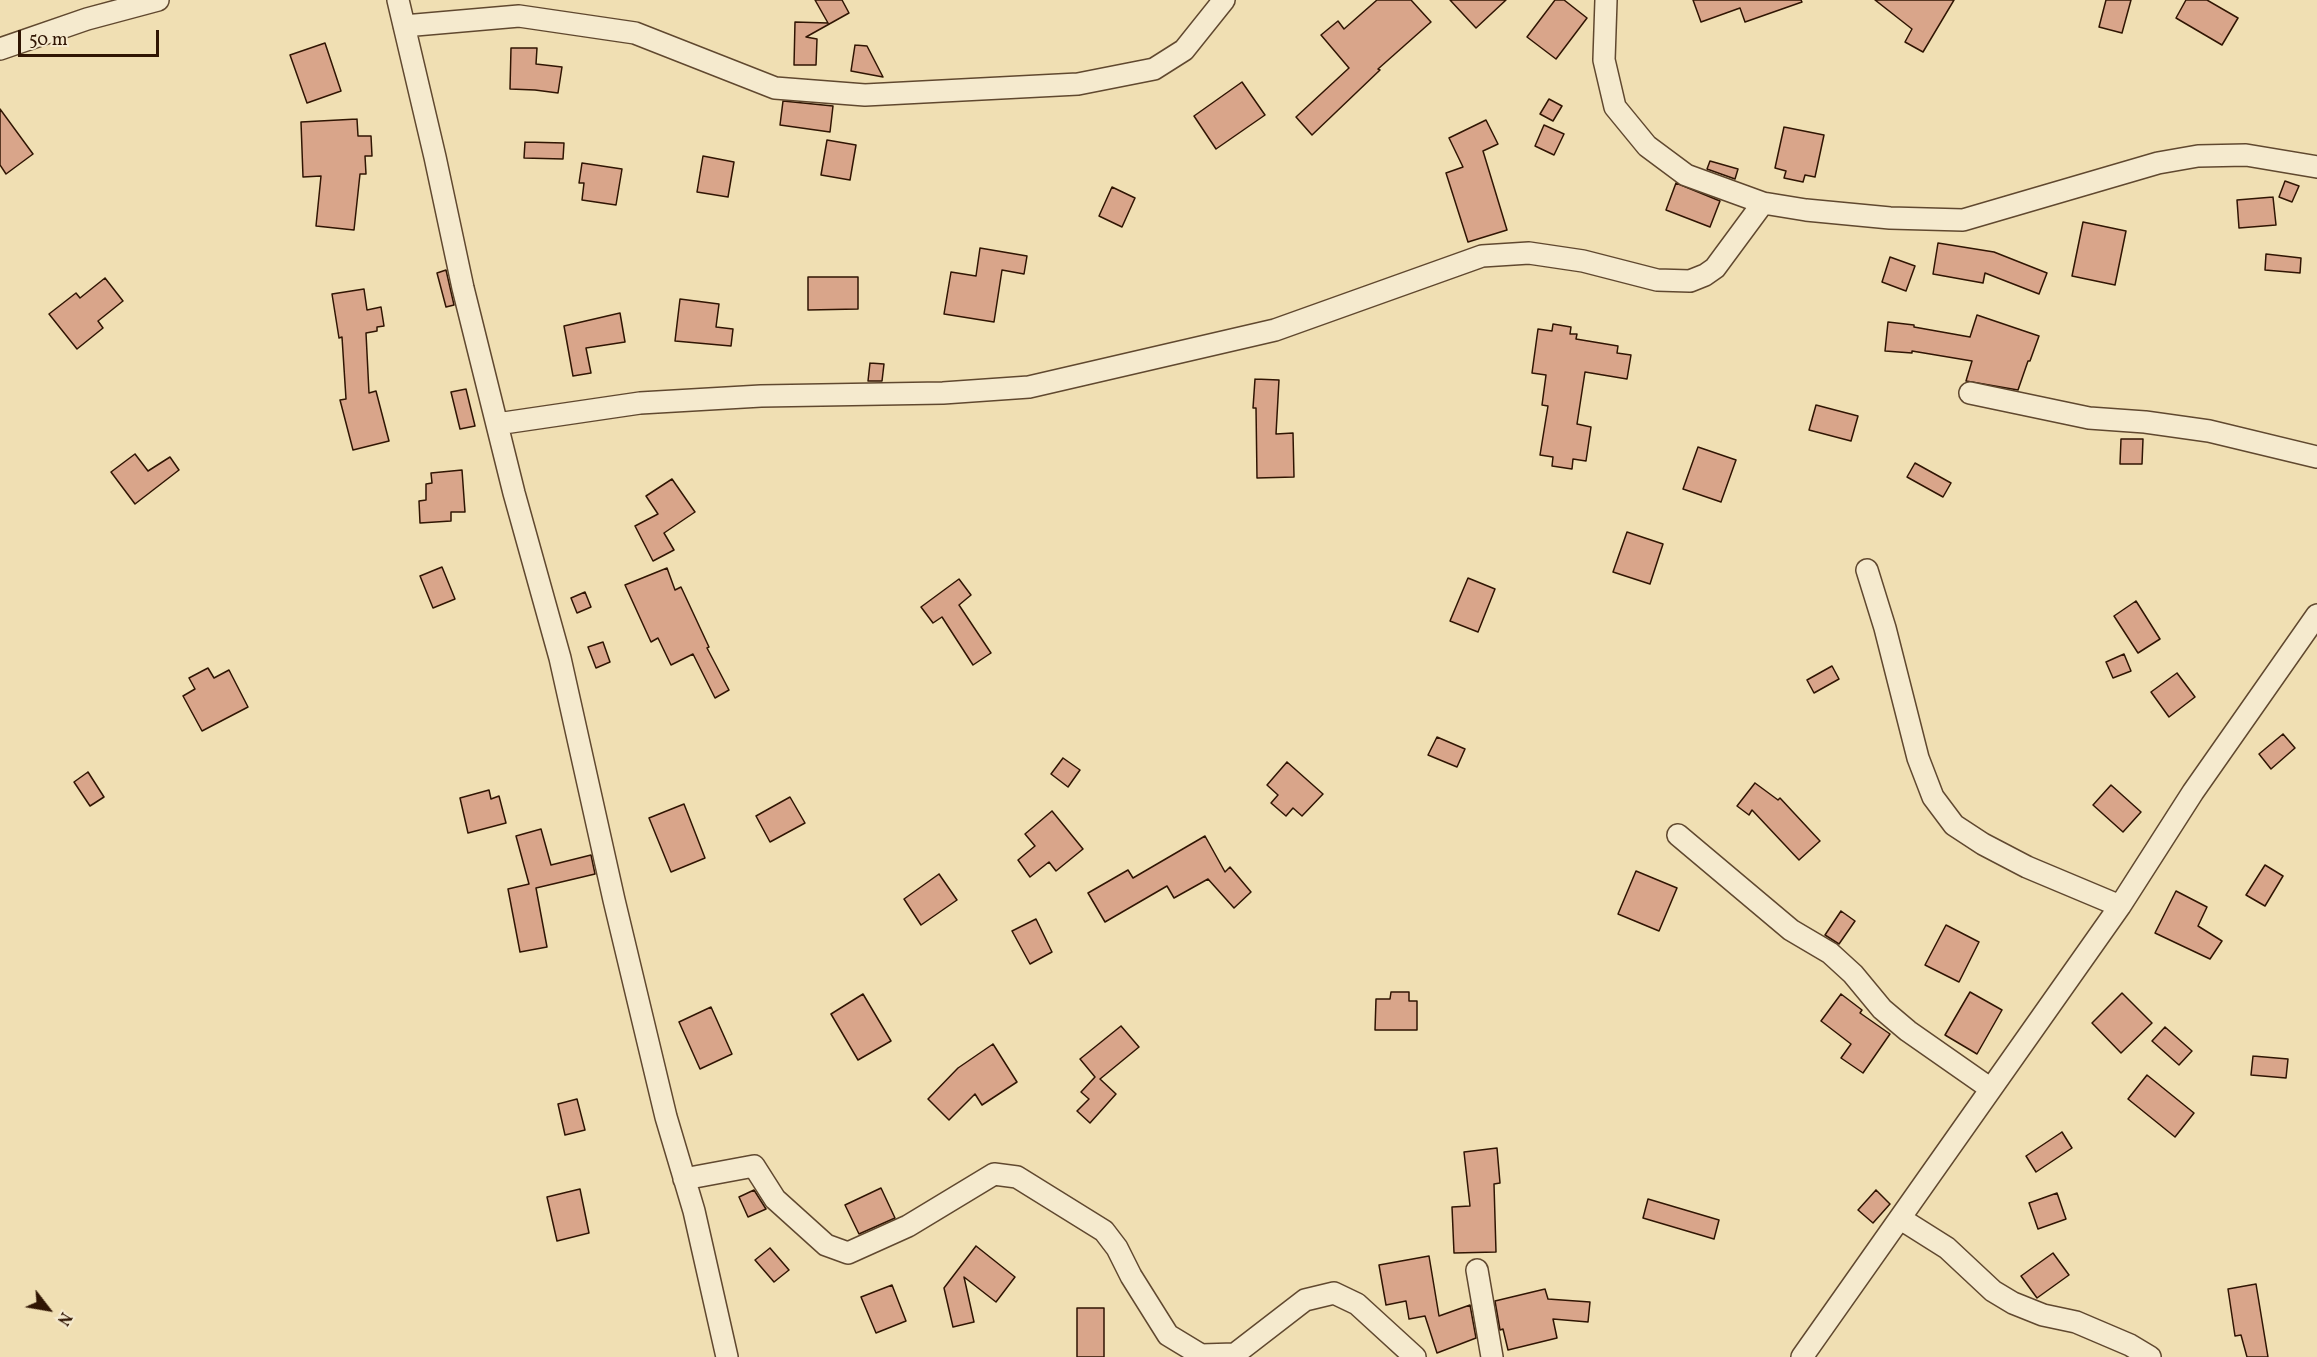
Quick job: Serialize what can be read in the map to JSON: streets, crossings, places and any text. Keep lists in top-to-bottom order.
{
  "scale_bar": "50 m",
  "north": "bottom right"
}
